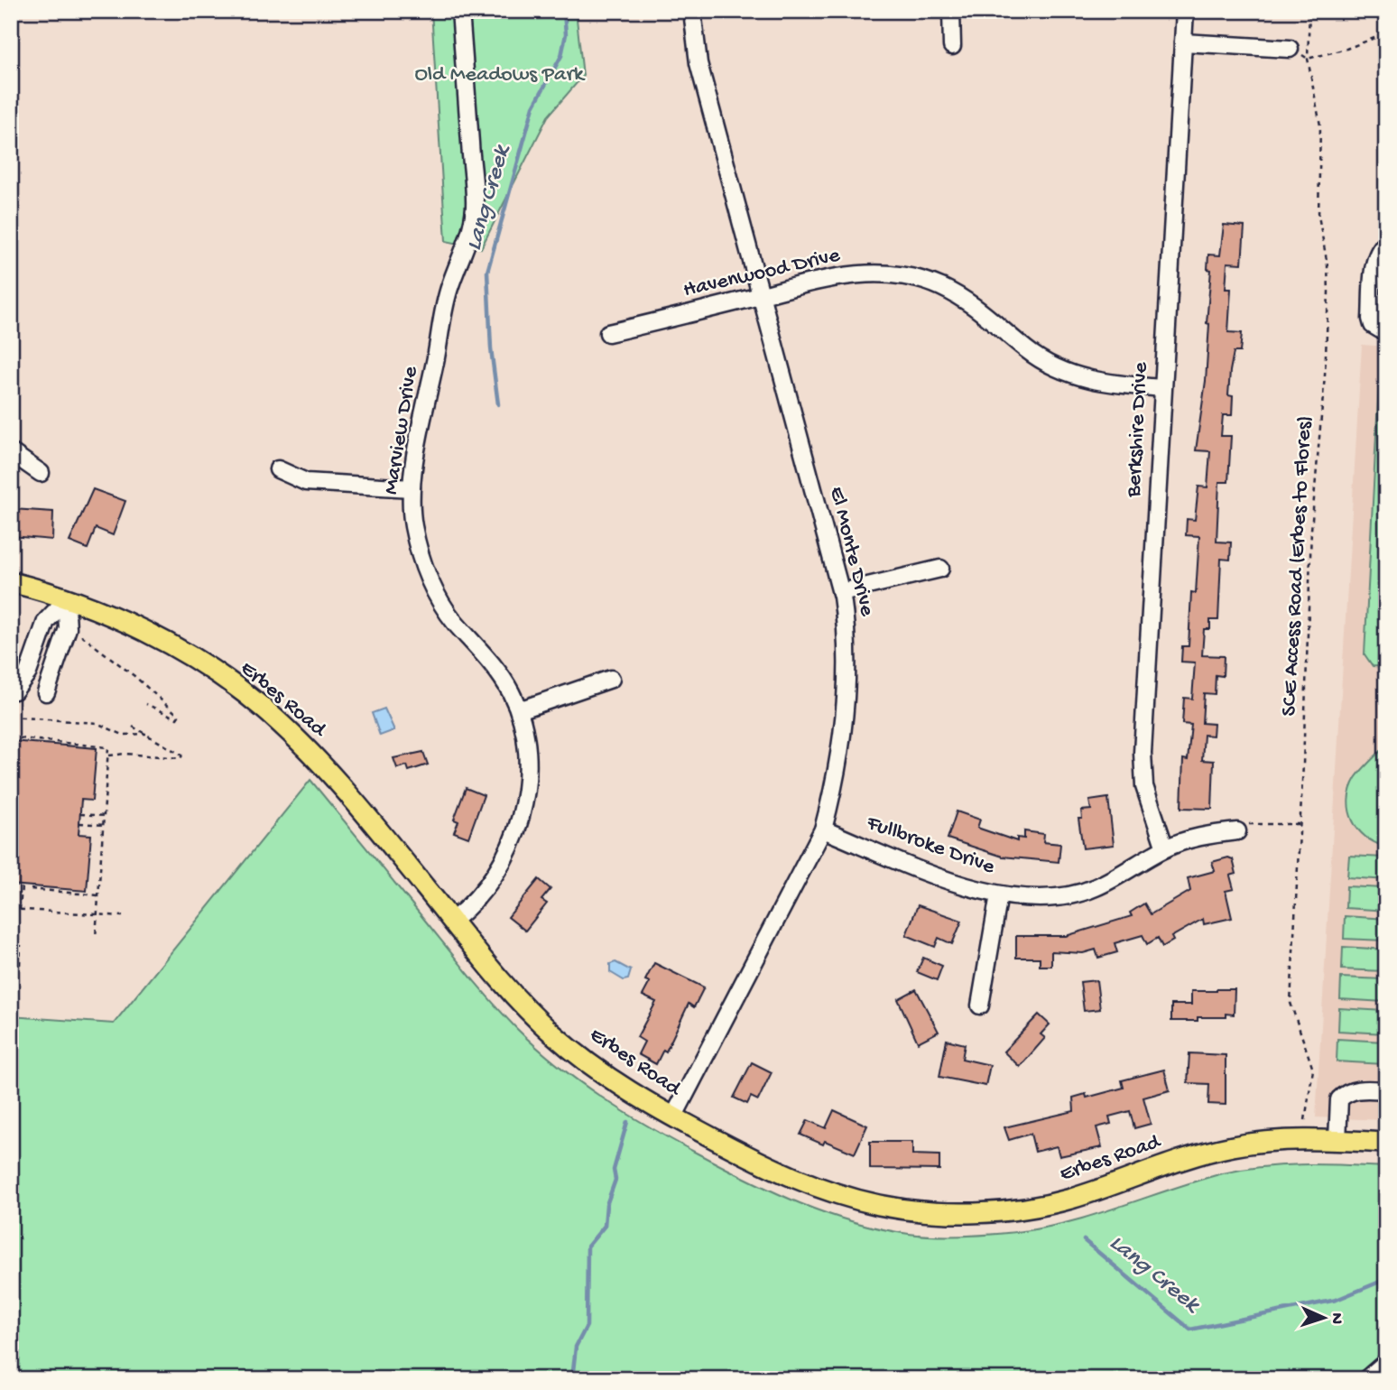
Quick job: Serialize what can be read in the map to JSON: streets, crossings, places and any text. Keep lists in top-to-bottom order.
{
  "streets": {
    "main road": ["Erbes Road"],
    "street": [
      "Havenwood Drive",
      "Berkshire Drive",
      "Marview Drive",
      "El Monte Drive",
      "Fullbroke Drive"
    ],
    "path": ["SCE Access Road (Erbes to Flores)"]
  },
  "crossings": [
    ["Havenwood Drive", "Berkshire Drive"],
    ["Havenwood Drive", "El Monte Drive"],
    ["Berkshire Drive", "Fullbroke Drive"],
    ["Marview Drive", "Erbes Road"],
    ["El Monte Drive", "Erbes Road"],
    ["El Monte Drive", "Fullbroke Drive"]
  ],
  "water": ["Lang Creek"],
  "parks": ["Old Meadows Park"],
  "north": "right"
}
